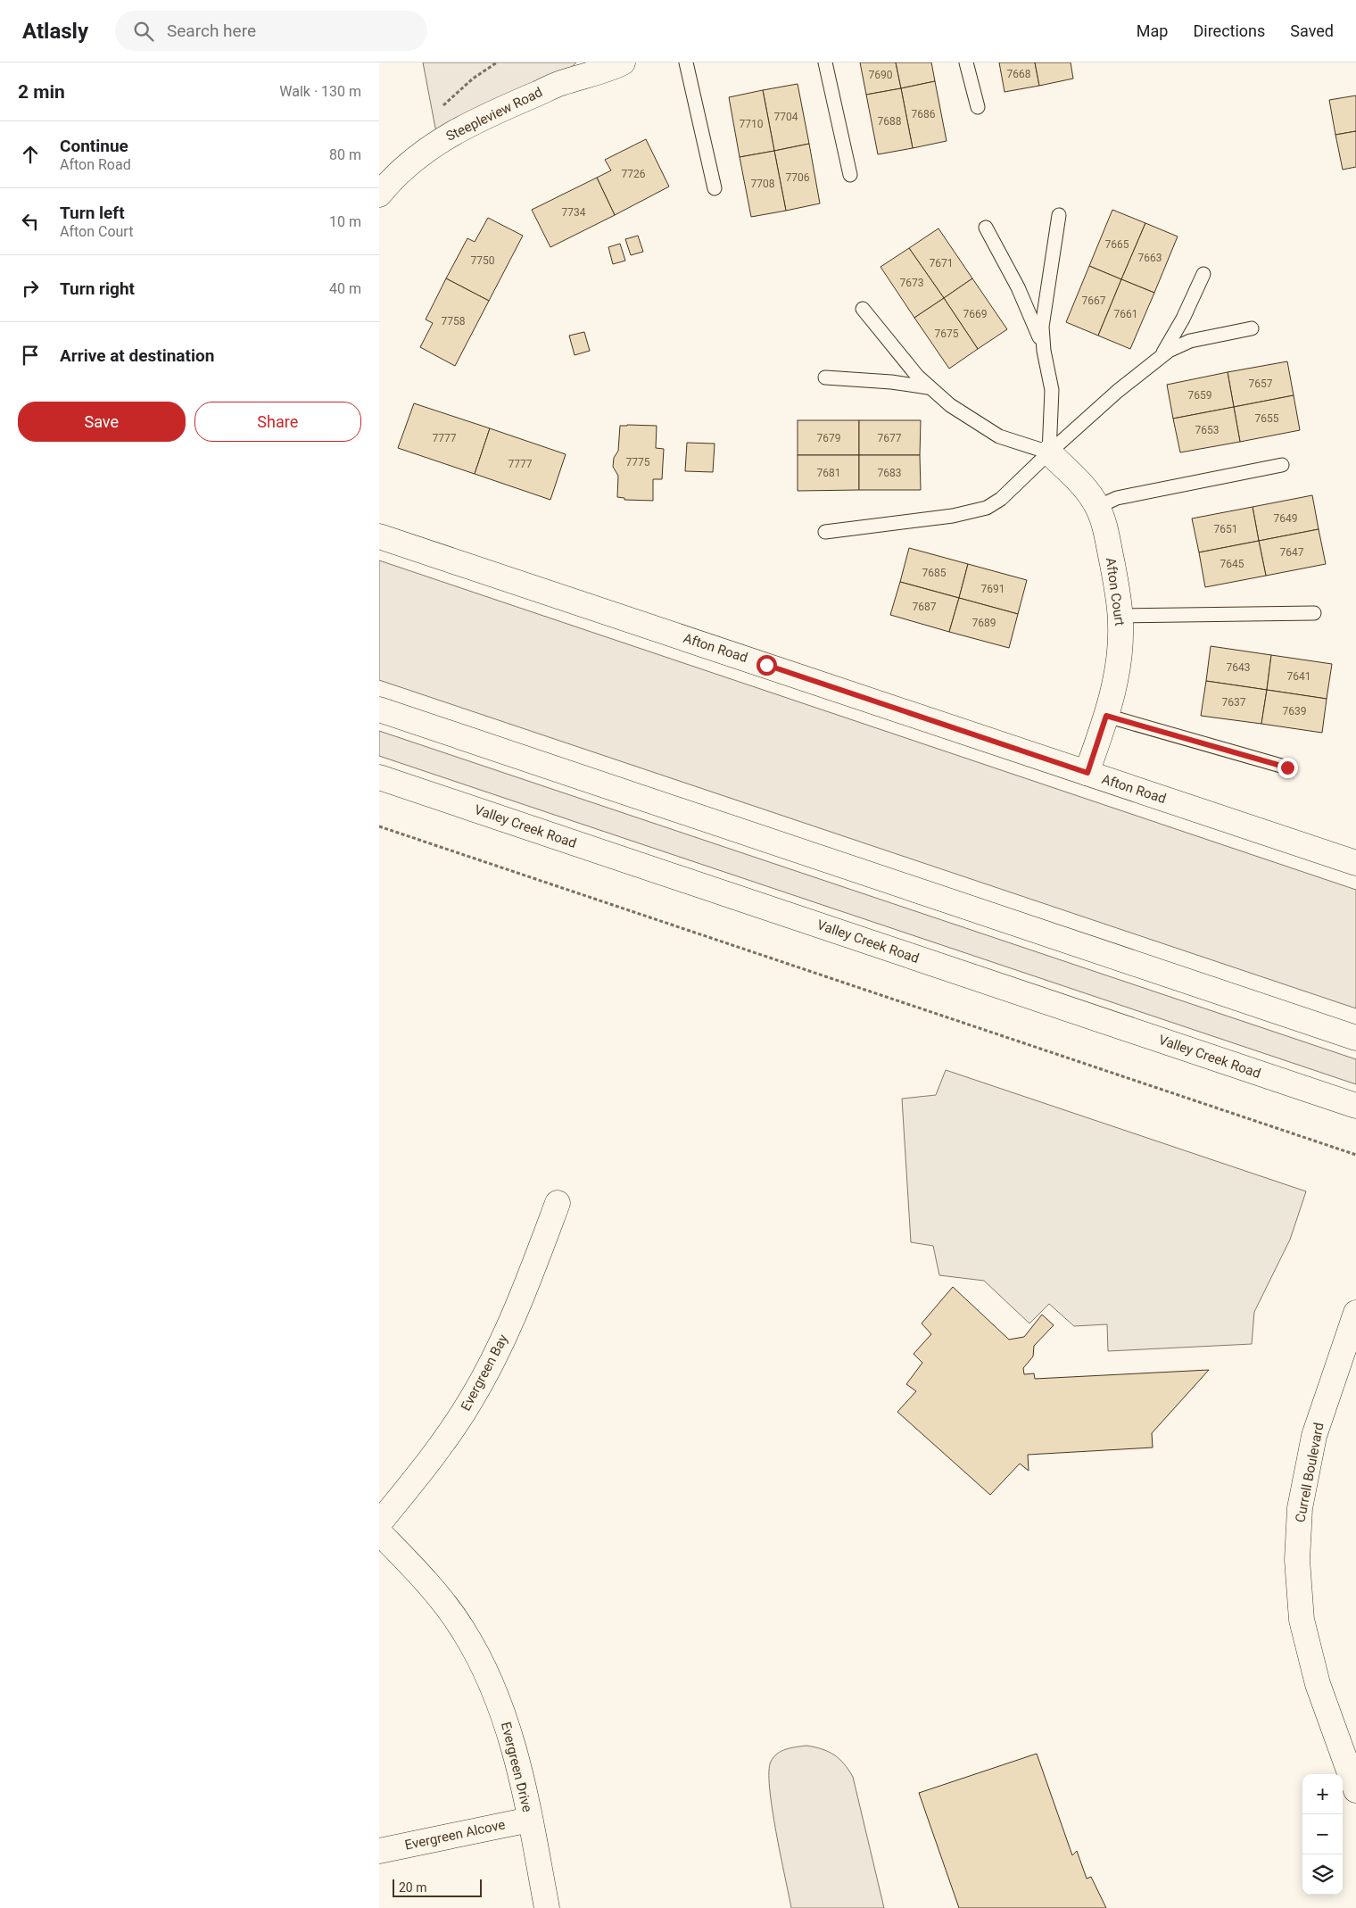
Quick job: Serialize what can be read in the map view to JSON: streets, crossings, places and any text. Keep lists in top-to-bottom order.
{
  "streets": {
    "street": [
      "Steepleview Road",
      "Afton Court",
      "Afton Road",
      "Valley Creek Road",
      "Evergreen Bay",
      "Currell Boulevard",
      "Evergreen Drive",
      "Evergreen Alcove"
    ]
  },
  "crossings": [
    ["Afton Court", "Afton Road"],
    ["Evergreen Drive", "Evergreen Alcove"]
  ],
  "house_numbers": [
    "7668",
    "7690",
    "7686",
    "7704",
    "7688",
    "7710",
    "7726",
    "7706",
    "7708",
    "7734",
    "7665",
    "7663",
    "7750",
    "7671",
    "7673",
    "7667",
    "7669",
    "7661",
    "7758",
    "7675",
    "7657",
    "7659",
    "7655",
    "7653",
    "7777",
    "7679",
    "7677",
    "7775",
    "7777",
    "7681",
    "7683",
    "7649",
    "7651",
    "7647",
    "7645",
    "7685",
    "7691",
    "7687",
    "7689",
    "7643",
    "7641",
    "7637",
    "7639"
  ],
  "scale_bar": "20 m",
  "page": {
    "header": "Atlasly",
    "search": "Search here",
    "nav": ["Map", "Directions", "Saved"],
    "heading": ["2 min", "Walk · 130 m"],
    "list": [
      ["Continue", "Afton Road", "80 m"],
      ["Turn left", "Afton Court", "10 m"],
      ["Turn right", "40 m"],
      "Arrive at destination"
    ],
    "buttons": ["Save", "Share"],
    "map_buttons": ["+", "−"],
    "scale": "20 m"
  }
}
